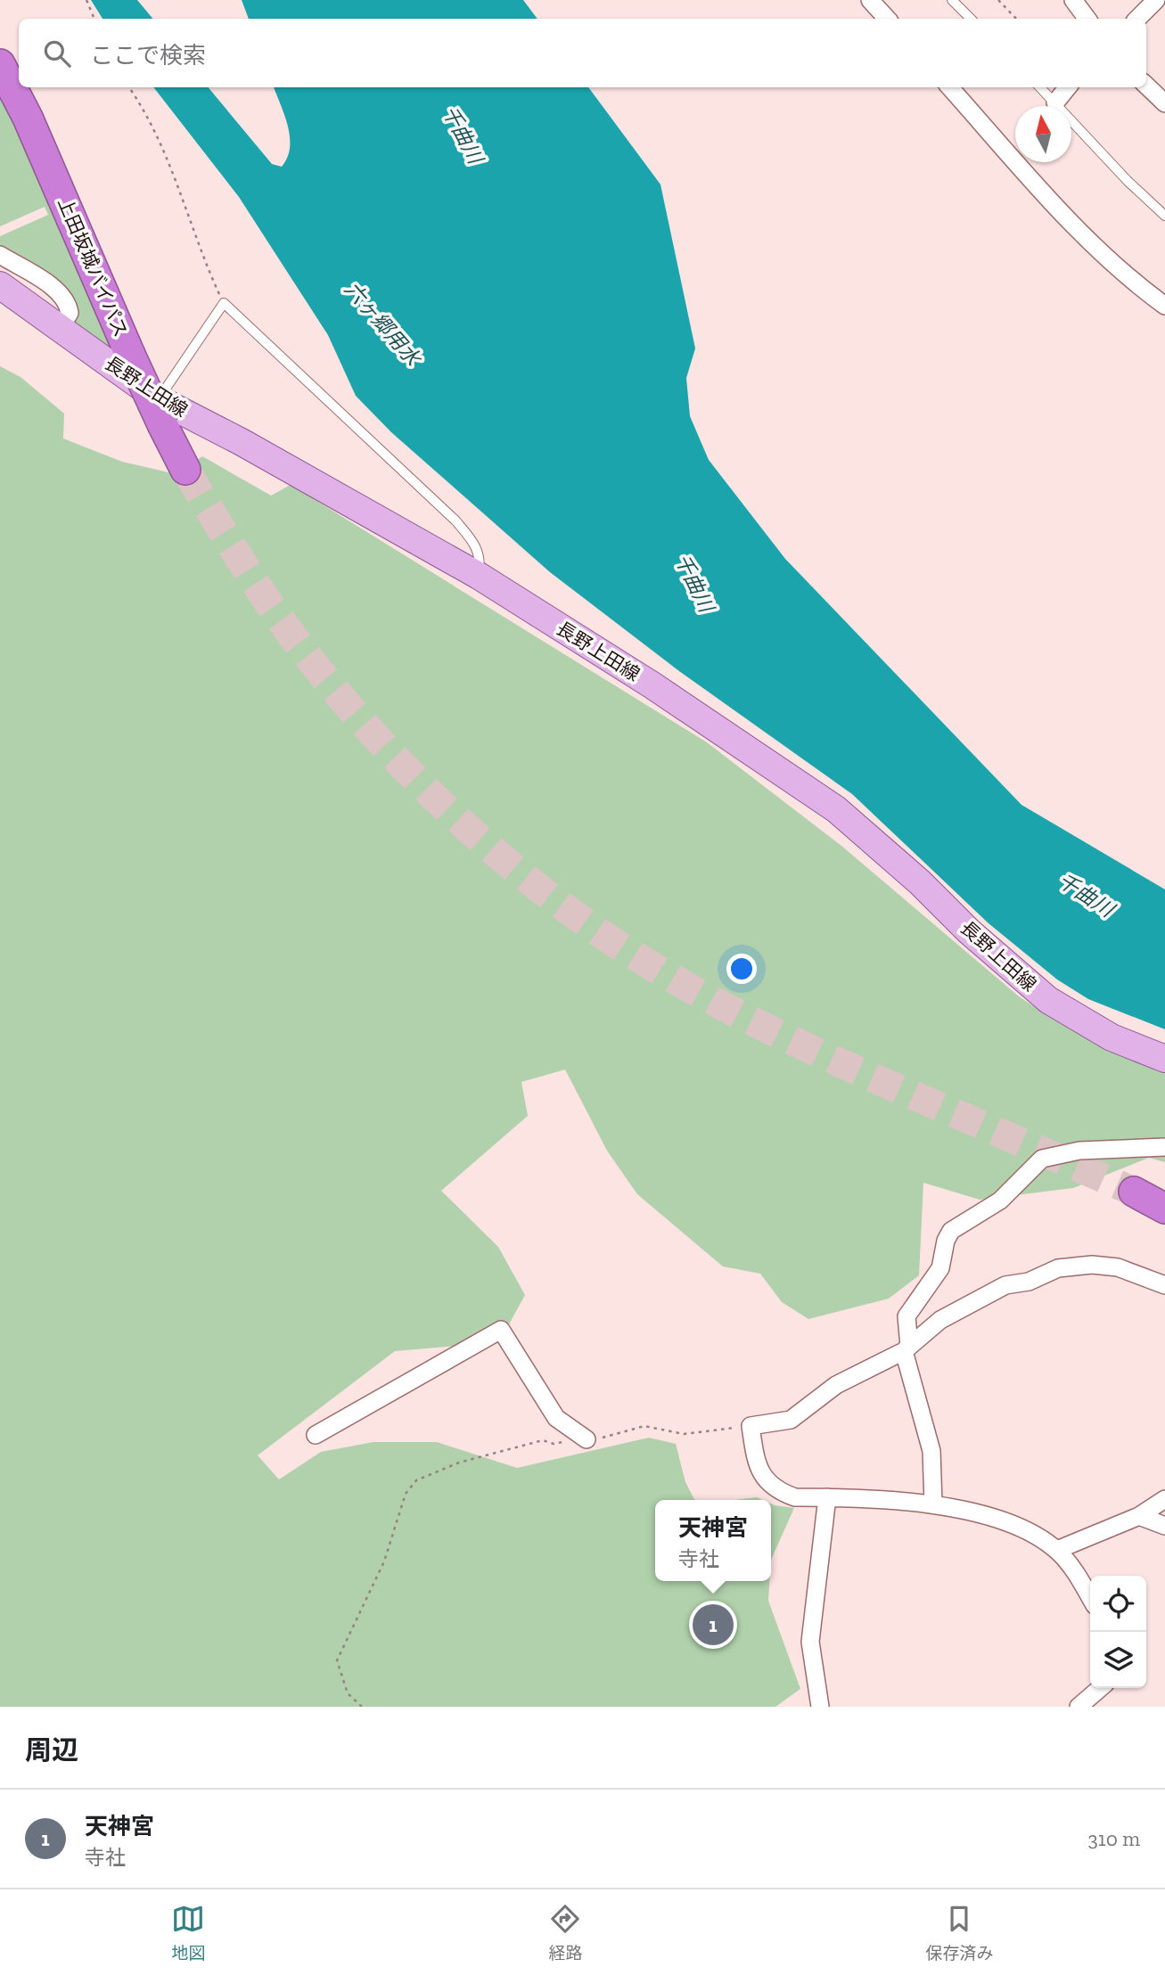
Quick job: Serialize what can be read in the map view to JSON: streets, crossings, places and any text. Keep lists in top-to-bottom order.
{
  "streets": {
    "highway": ["上田坂城バイパス"],
    "main road": ["長野上田線"]
  },
  "crossings": [
    ["上田坂城バイパス", "長野上田線"]
  ],
  "water": ["千曲川", "六ヶ郷用水"],
  "north": "top",
  "page": {
    "search": "ここで検索",
    "popup": ["天神宮", "寺社"],
    "pins": "1",
    "heading": "周辺",
    "list": [
      {
        "mark": "1",
        "name": "天神宮",
        "note": "寺社",
        "value": "310 m"
      }
    ],
    "nav": ["地図", "経路", "保存済み"]
  }
}
